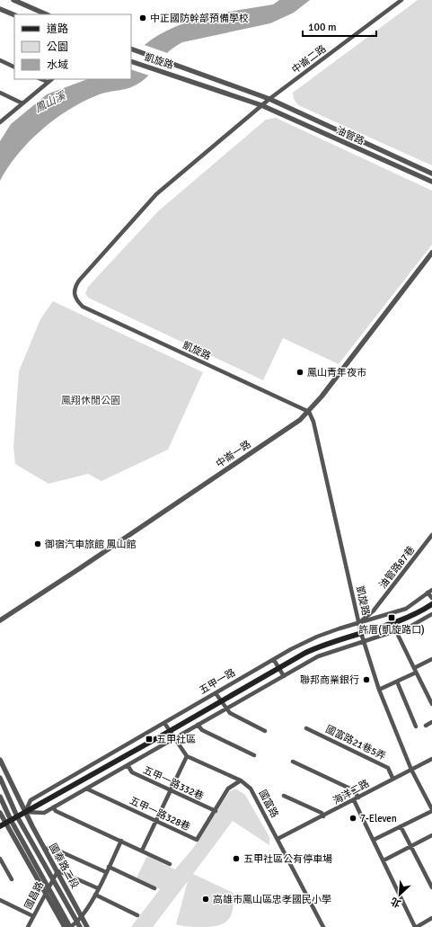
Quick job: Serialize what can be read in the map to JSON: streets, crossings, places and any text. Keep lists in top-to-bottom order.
{
  "streets": {
    "main road": ["五甲一路"],
    "street": [
      "中崙二路",
      "凱旋路",
      "油管路",
      "中崙一路",
      "油管路87巷",
      "國富路21巷5弄",
      "五甲一路332巷",
      "海洋二路",
      "國富路",
      "五甲一路328巷",
      "國泰路二段",
      "國昌路"
    ]
  },
  "crossings": [
    ["中崙二路", "凱旋路"],
    ["中崙二路", "油管路"],
    ["凱旋路", "油管路"],
    ["凱旋路", "中崙一路"],
    ["凱旋路", "油管路87巷"],
    ["凱旋路", "五甲一路"],
    ["凱旋路", "海洋二路"],
    ["油管路87巷", "五甲一路"],
    ["五甲一路", "國泰路二段"],
    ["國富路21巷5弄", "海洋二路"],
    ["五甲一路332巷", "五甲一路328巷"],
    ["海洋二路", "國富路"],
    ["國富路", "五甲一路328巷"],
    ["國泰路二段", "國昌路"]
  ],
  "water": ["鳳山溪"],
  "parks": ["鳳翔休閒公園"],
  "places": {
    "other": [
      "中正國防幹部預備學校",
      "鳳山青年夜市",
      "御宿汽車旅館 鳳山館",
      "聯邦商業銀行",
      "7-Eleven",
      "五甲社區公有停車場",
      "高雄市鳳山區忠孝國民小學"
    ],
    "transit": ["許厝(凱旋路口)", "五甲社區"]
  },
  "legend": ["道路", "公園", "水域"],
  "scale_bar": "100 m",
  "north": "bottom left"
}
